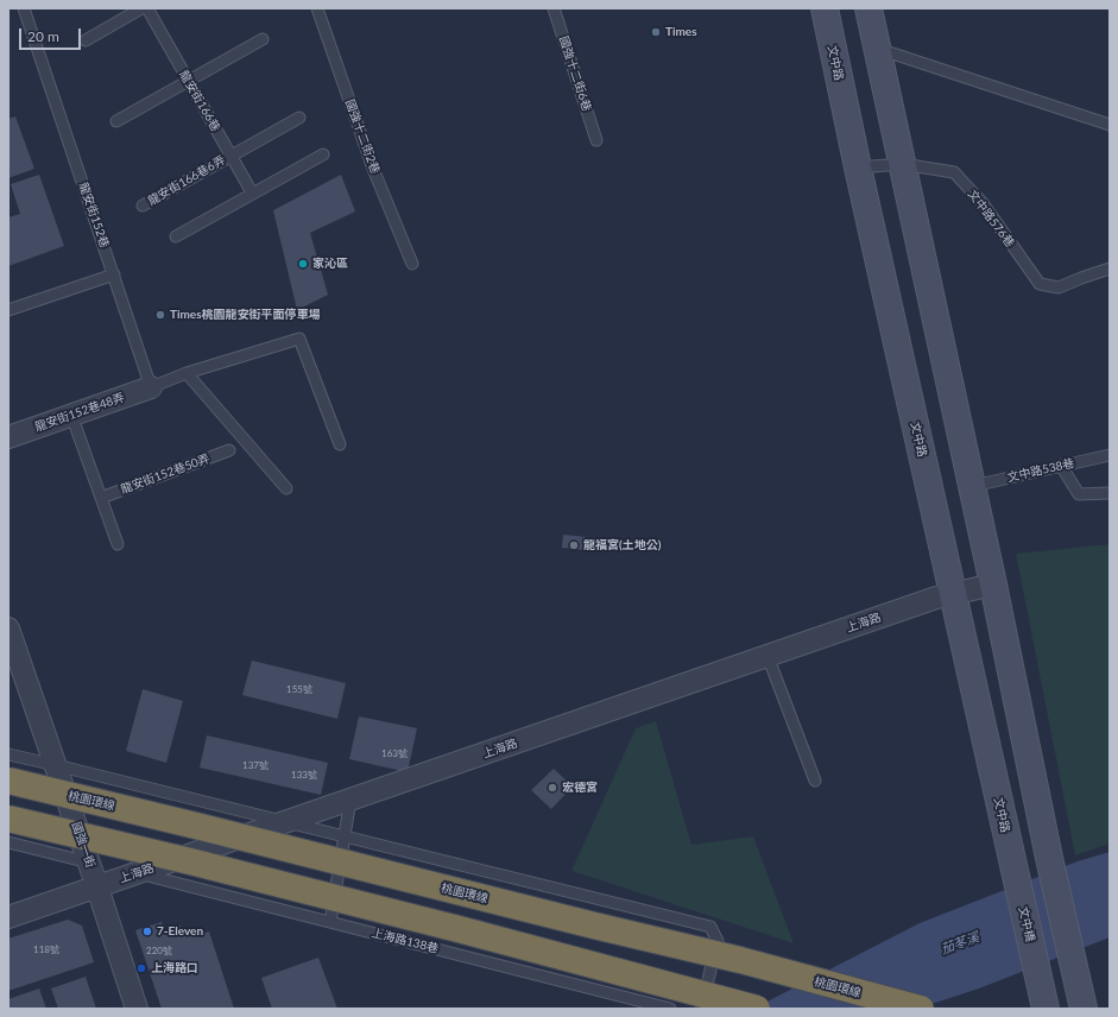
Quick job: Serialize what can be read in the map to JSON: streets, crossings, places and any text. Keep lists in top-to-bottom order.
{
  "streets": {
    "highway": ["桃園環線"],
    "street": [
      "文中路",
      "龍安街152巷48弄",
      "上海路",
      "國強一街",
      "文中橋"
    ],
    "lane": [
      "國強十二街6巷",
      "龍安街166巷",
      "國強十二街2巷",
      "龍安街166巷6弄",
      "龍安街152巷",
      "文中路576巷",
      "文中路538巷",
      "龍安街152巷50弄",
      "上海路138巷"
    ]
  },
  "crossings": [
    ["文中路", "文中路576巷"],
    ["文中路", "上海路"],
    ["文中路", "文中橋"],
    ["龍安街166巷", "龍安街166巷6弄"],
    ["龍安街152巷", "龍安街152巷48弄"],
    ["上海路", "國強一街"],
    ["上海路", "上海路138巷"]
  ],
  "water": ["茄苳溪"],
  "places": [
    "Times",
    "家沁區",
    "Times桃園龍安街平面停車場",
    "龍福宮(土地公)",
    "宏德宮",
    "7-Eleven",
    "上海路口"
  ],
  "house_numbers": [
    "155號",
    "163號",
    "137號",
    "133號",
    "118號",
    "220號"
  ],
  "scale_bar": "20 m"
}
